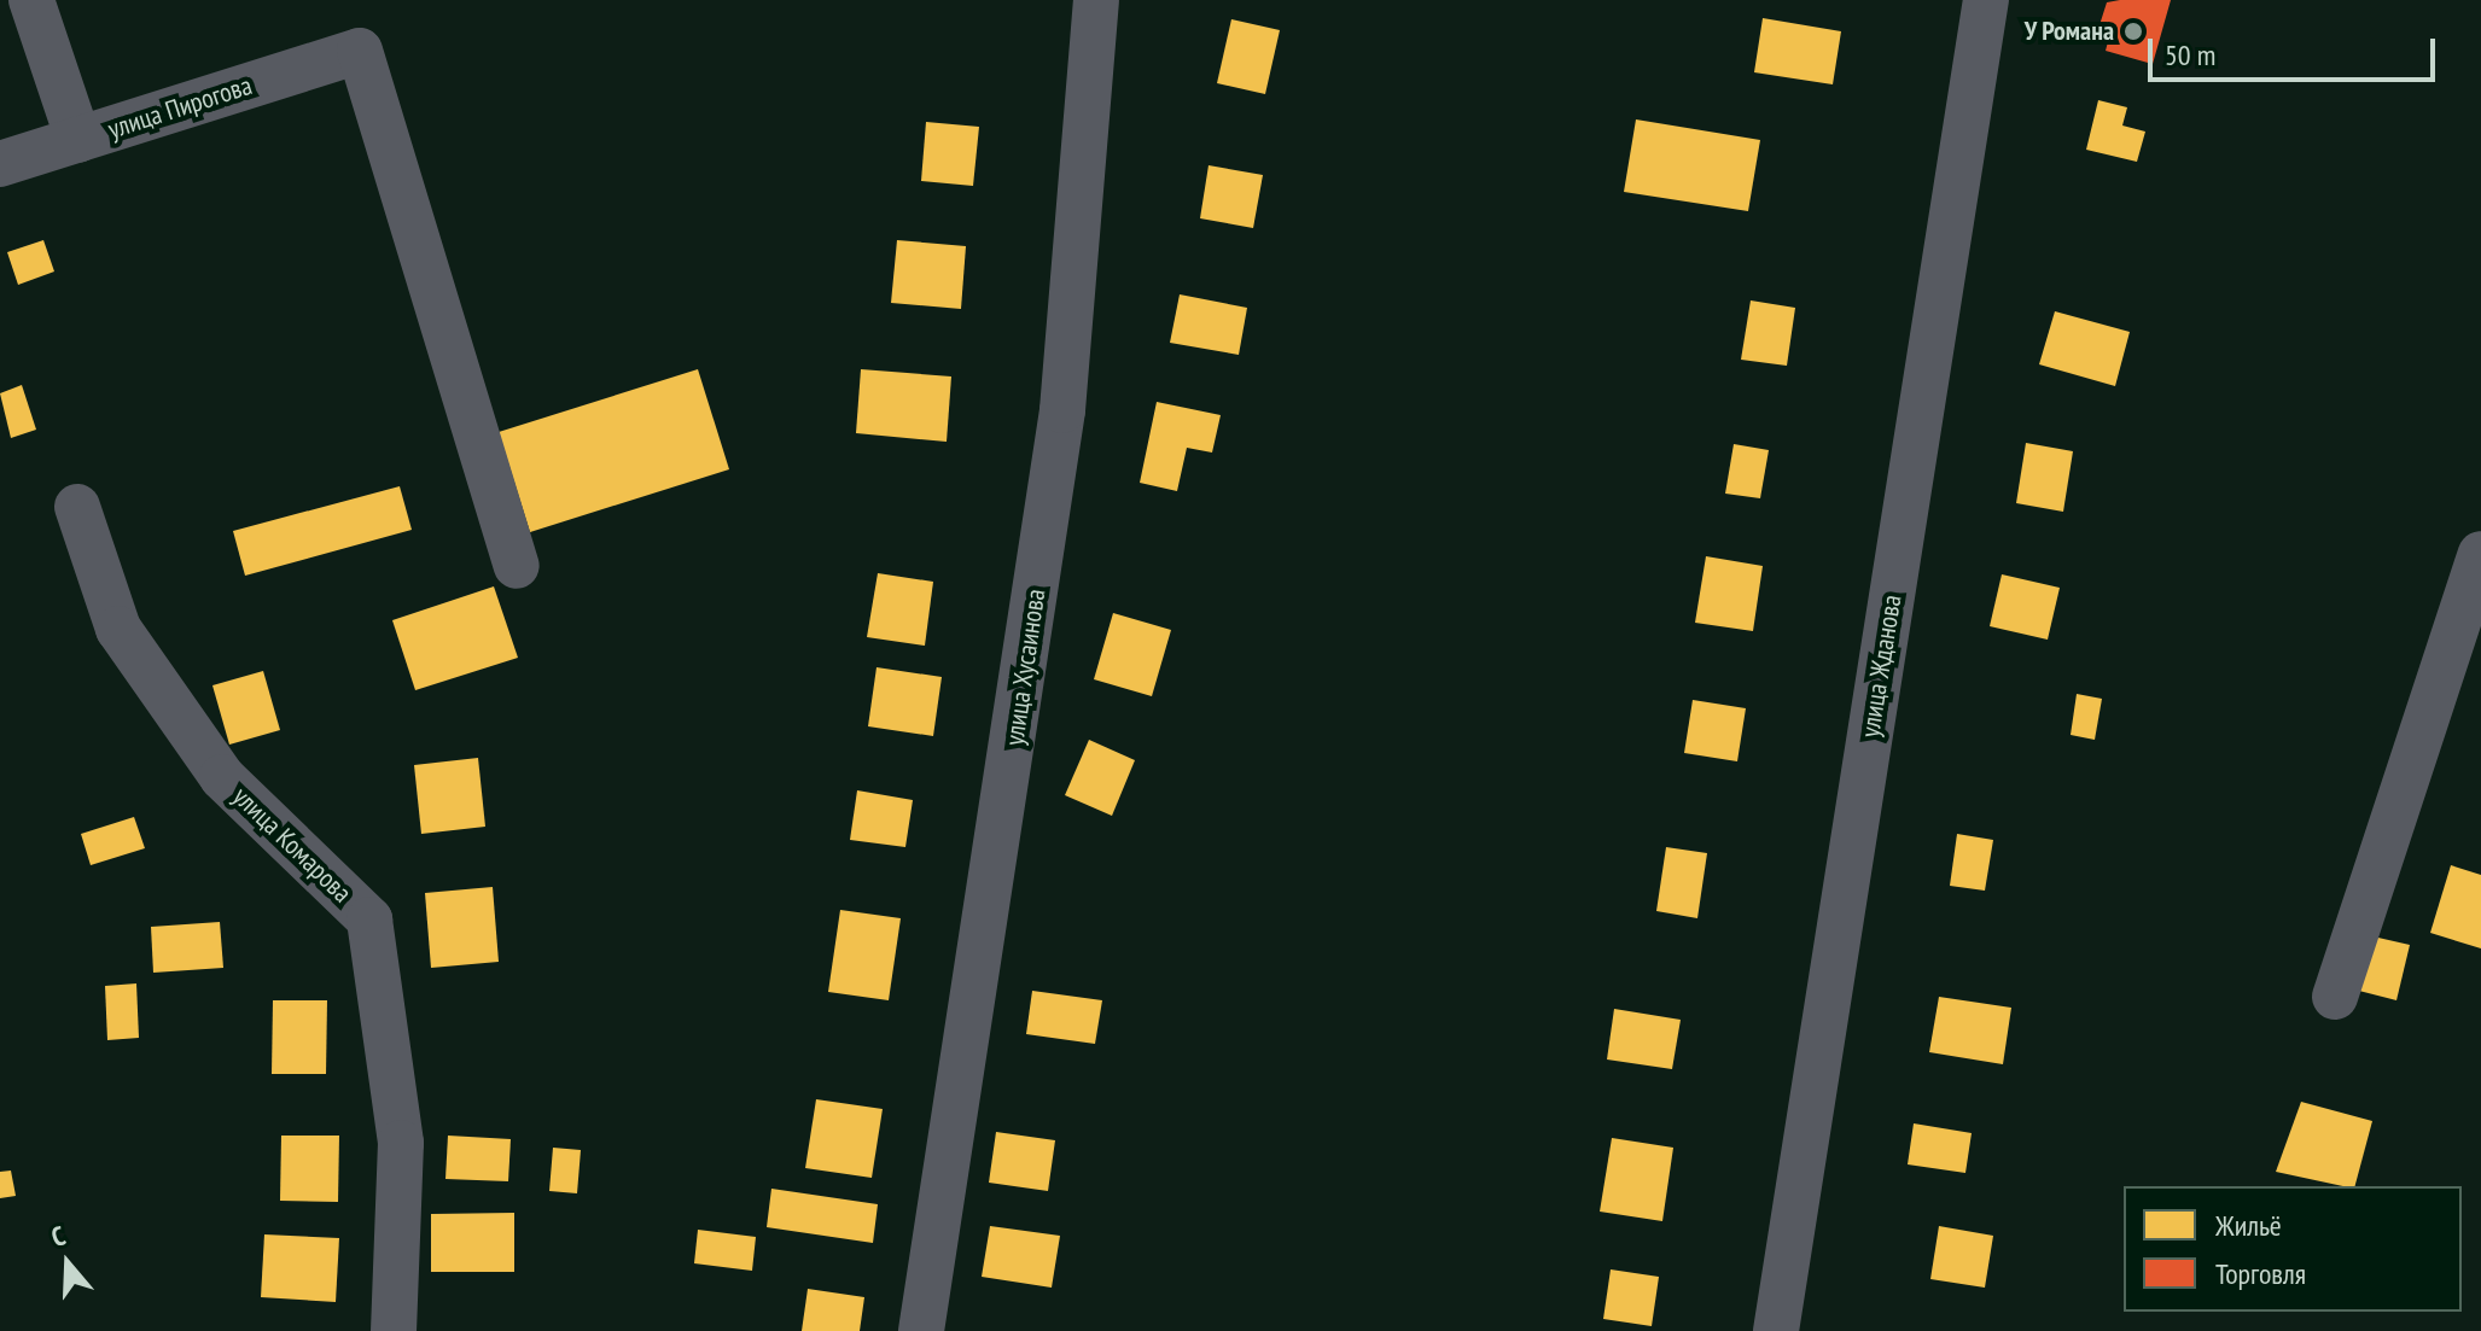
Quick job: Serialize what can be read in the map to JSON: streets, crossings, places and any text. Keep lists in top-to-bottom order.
{
  "streets": {
    "street": [
      "улица Пирогова",
      "улица Жданова",
      "улица Хусаинова",
      "улица Комарова"
    ]
  },
  "places": ["У Романа"],
  "legend": ["Жильё", "Торговля"],
  "scale_bar": "50 m",
  "north": "top"
}
